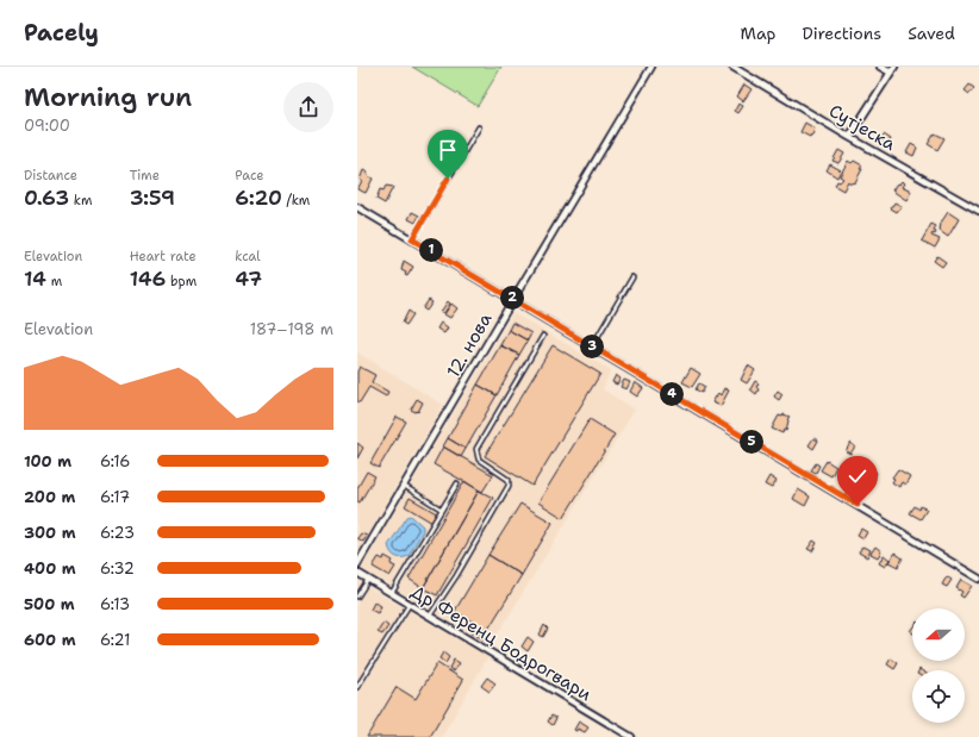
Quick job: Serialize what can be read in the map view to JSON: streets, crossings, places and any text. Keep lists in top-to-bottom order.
{
  "streets": {
    "street": ["Сутјеска", "12. нова", "Др Ференц Бодрогвари"]
  },
  "north": "left",
  "page": {
    "header": "Pacely",
    "nav": ["Map", "Directions", "Saved"],
    "heading": ["Morning run", "09:00"],
    "stats": [
      ["Distance", "0.63 km"],
      ["Time", "3:59"],
      ["Pace", "6:20 /km"],
      ["Elevation", "14 m"],
      ["Heart rate", "146 bpm"],
      ["kcal", "47"]
    ],
    "pins": [
      "1",
      "2",
      "3",
      "4",
      "5"
    ],
    "chart": ["Elevation", "187–198 m"],
    "list": [
      {
        "name": "100 m",
        "note": "6:16"
      },
      {
        "name": "200 m",
        "note": "6:17"
      },
      {
        "name": "300 m",
        "note": "6:23"
      },
      {
        "name": "400 m",
        "note": "6:32"
      },
      {
        "name": "500 m",
        "note": "6:13"
      },
      {
        "name": "600 m",
        "note": "6:21"
      }
    ]
  }
}
